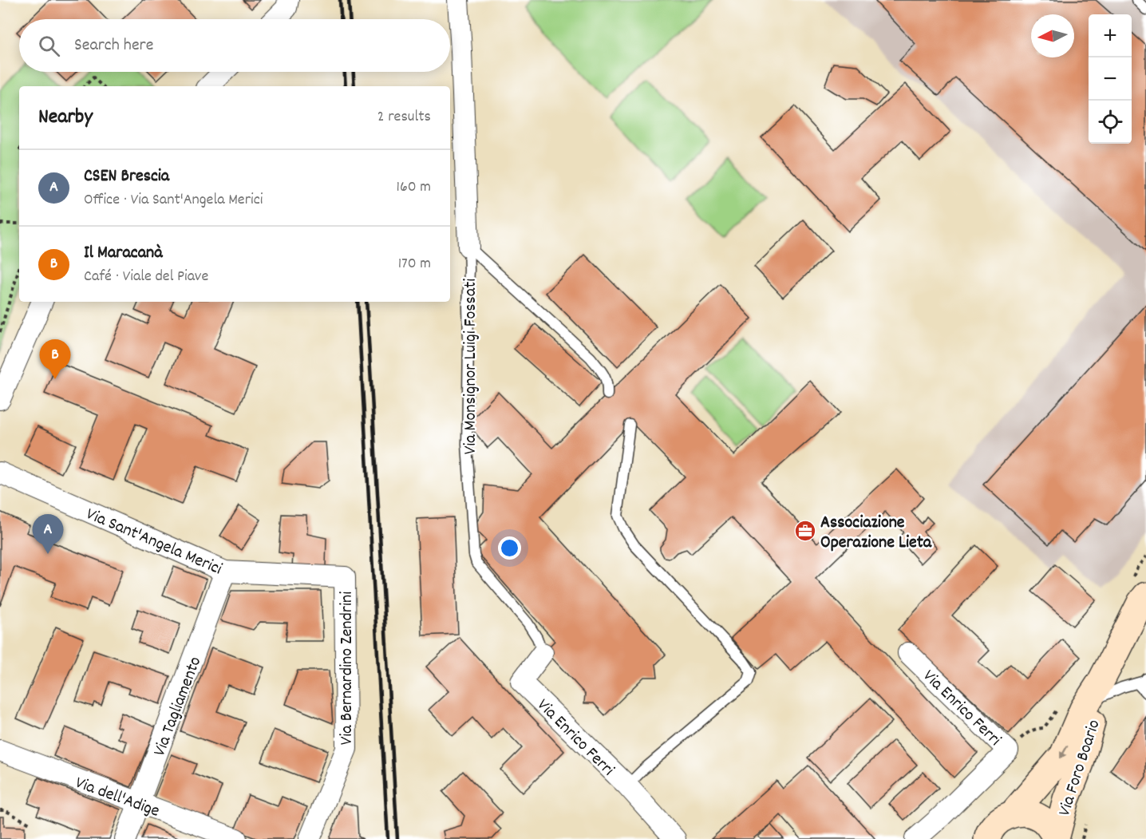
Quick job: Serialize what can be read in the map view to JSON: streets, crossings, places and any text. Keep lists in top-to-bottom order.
{
  "streets": {
    "main road": ["Via Foro Boario"],
    "street": [
      "Via Monsignor Luigi Fossati",
      "Via Sant'Angela Merici",
      "Via Bernardino Zendrini",
      "Via Tagliamento",
      "Via Enrico Ferri",
      "Via dell'Adige"
    ]
  },
  "crossings": [
    ["Via Monsignor Luigi Fossati", "Via Enrico Ferri"],
    ["Via Sant'Angela Merici", "Via Bernardino Zendrini"],
    ["Via Sant'Angela Merici", "Via Tagliamento"],
    ["Via Tagliamento", "Via dell'Adige"]
  ],
  "places": {
    "office": ["Associazione Operazione Lieta"]
  },
  "north": "left",
  "page": {
    "map_buttons": ["+", "−"],
    "search": "Search here",
    "heading": ["Nearby", "2 results"],
    "list": [
      {
        "mark": "A",
        "name": "CSEN Brescia",
        "note": "Office · Via Sant'Angela Merici",
        "value": "160 m"
      },
      {
        "mark": "B",
        "name": "Il Maracanà",
        "note": "Café · Viale del Piave",
        "value": "170 m"
      }
    ],
    "pins": ["B", "A"]
  }
}
